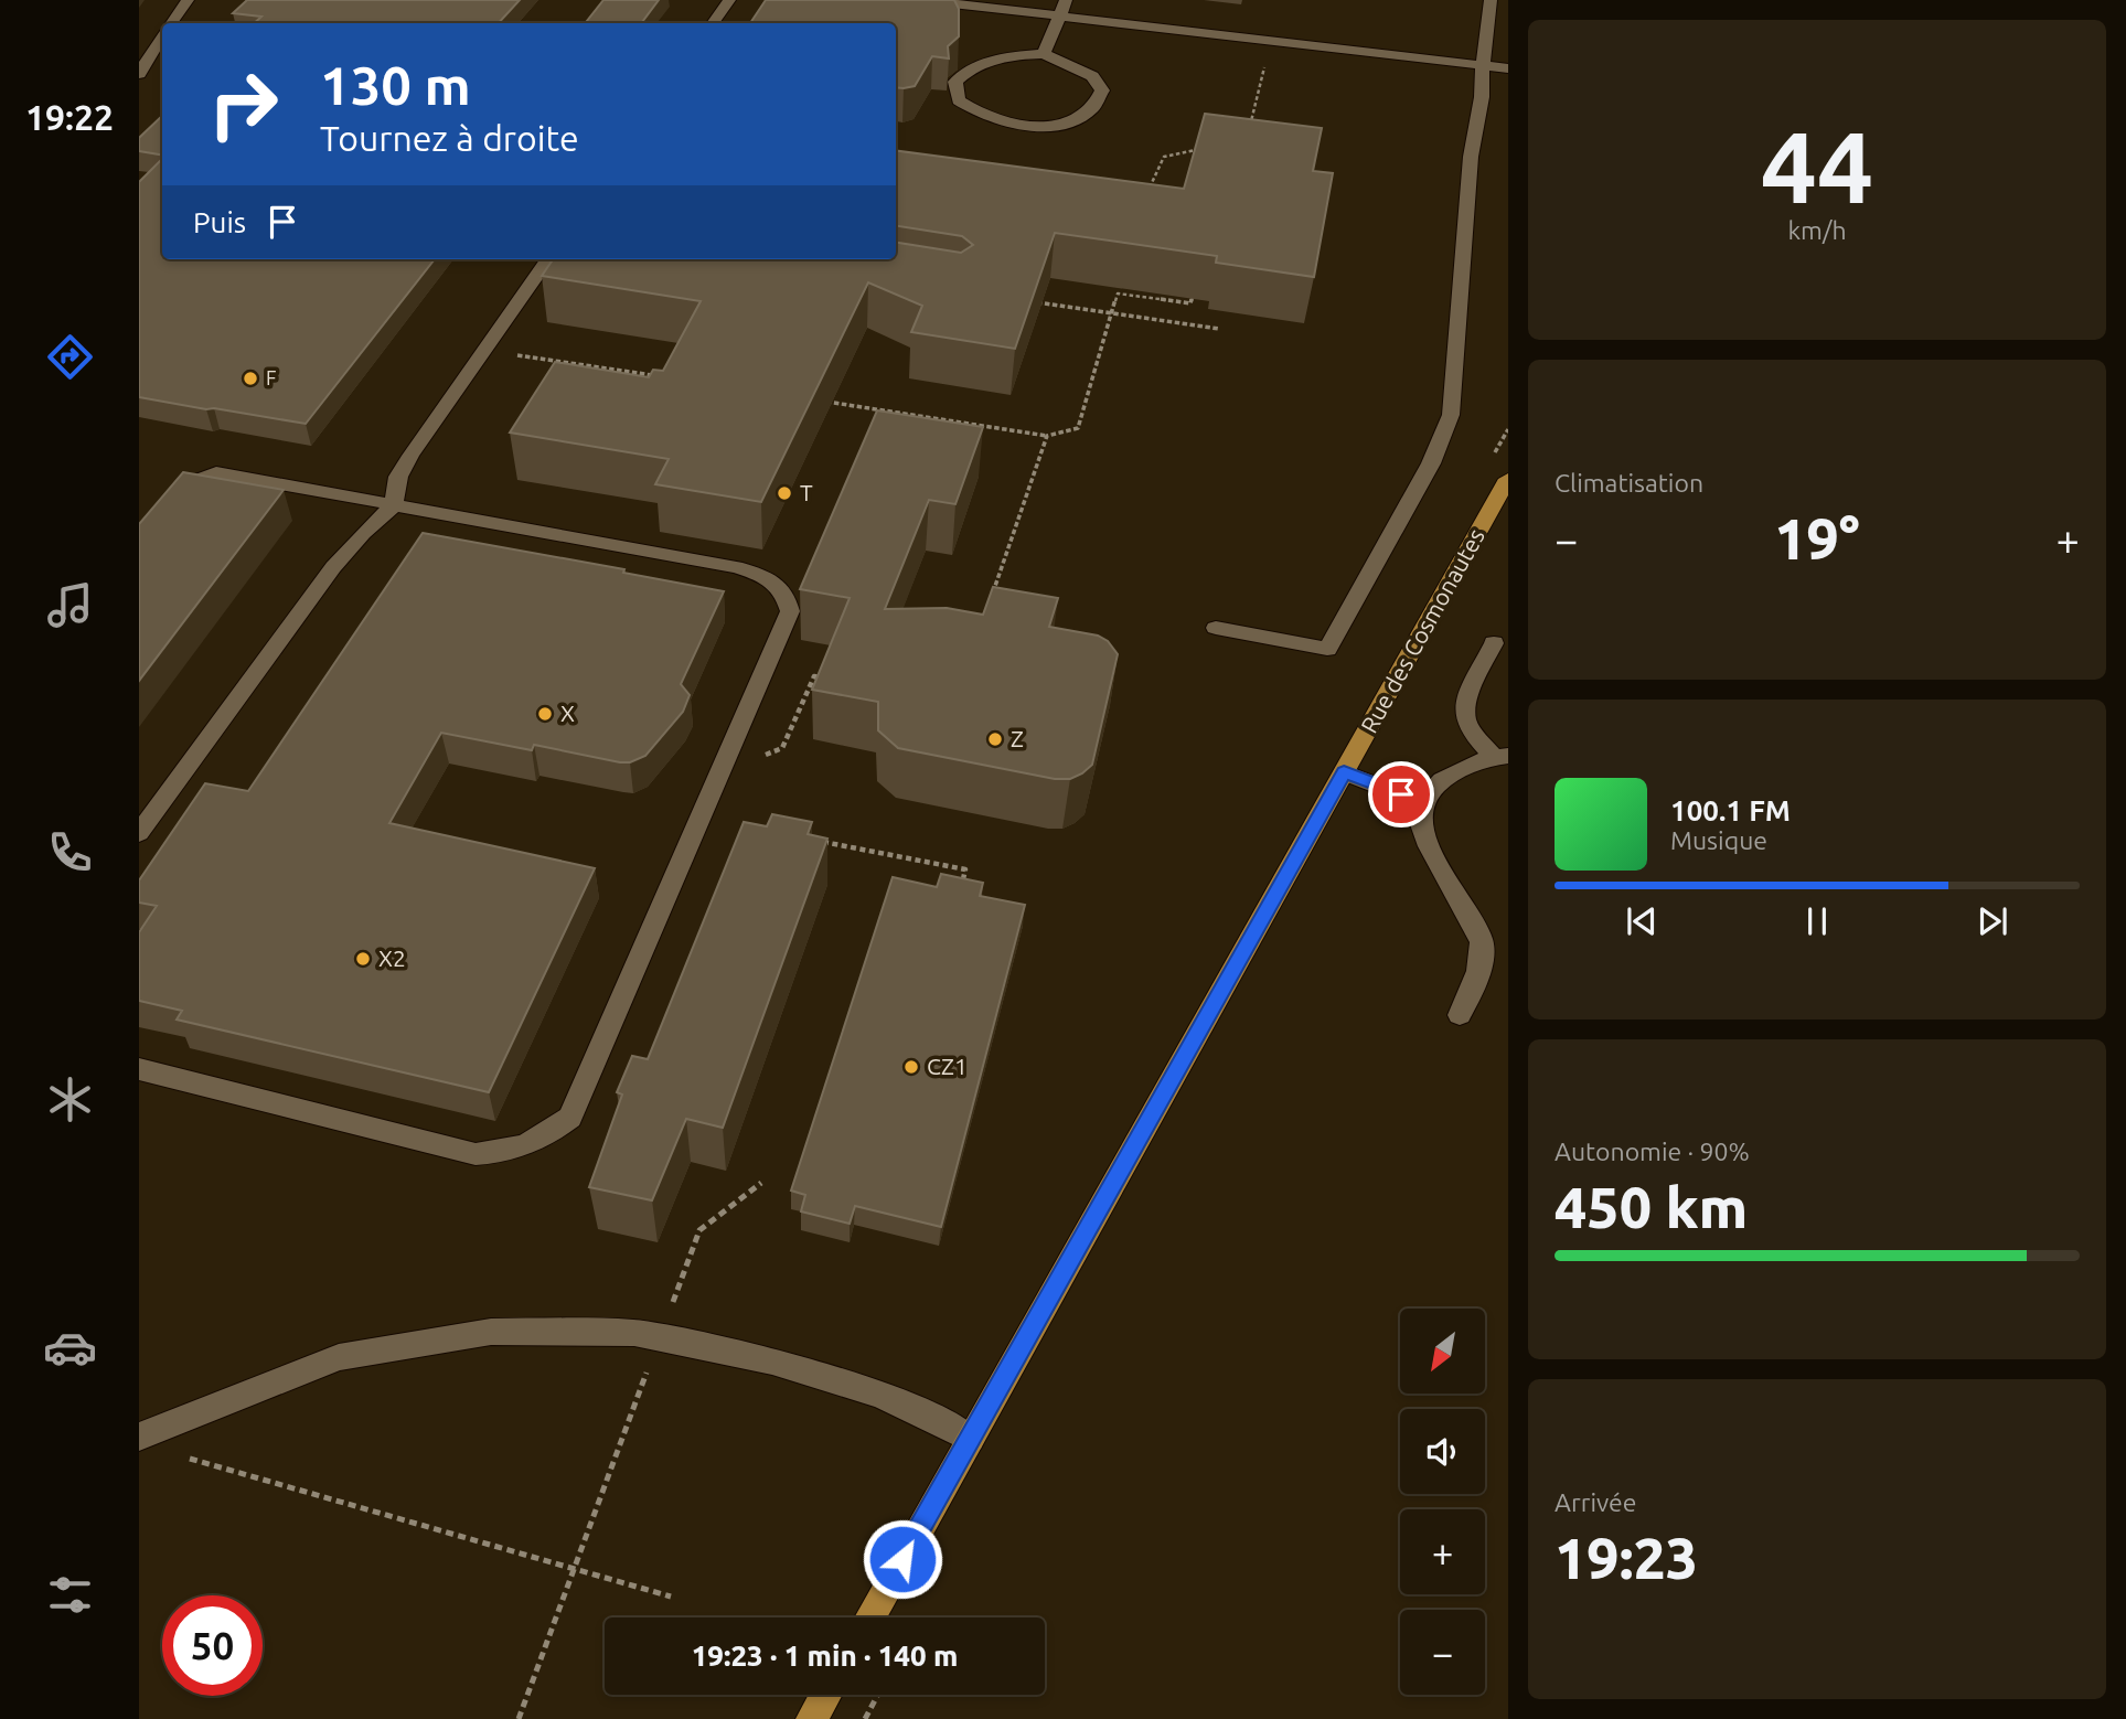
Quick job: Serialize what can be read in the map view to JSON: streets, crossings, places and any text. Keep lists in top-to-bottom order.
{
  "streets": {
    "main road": ["Rue des Cosmonautes"]
  },
  "places": [
    "F",
    "T",
    "X",
    "Z",
    "X2",
    "CZ1"
  ],
  "north": "bottom left",
  "page": {
    "tabs": "19:22",
    "tile": [
      ["44", "km/h"],
      "Climatisation",
      ["Autonomie · 90%", "450 km"],
      ["Arrivée", "19:23"]
    ],
    "turn": ["130 m", "Tournez à droite"],
    "then": "Puis",
    "heat": ["−", "19°", "+"],
    "song": ["100.1 FM", "Musique"],
    "map_buttons": ["+", "−"],
    "limit": "50",
    "trip": "19:23 · 1 min · 140 m"
  }
}
